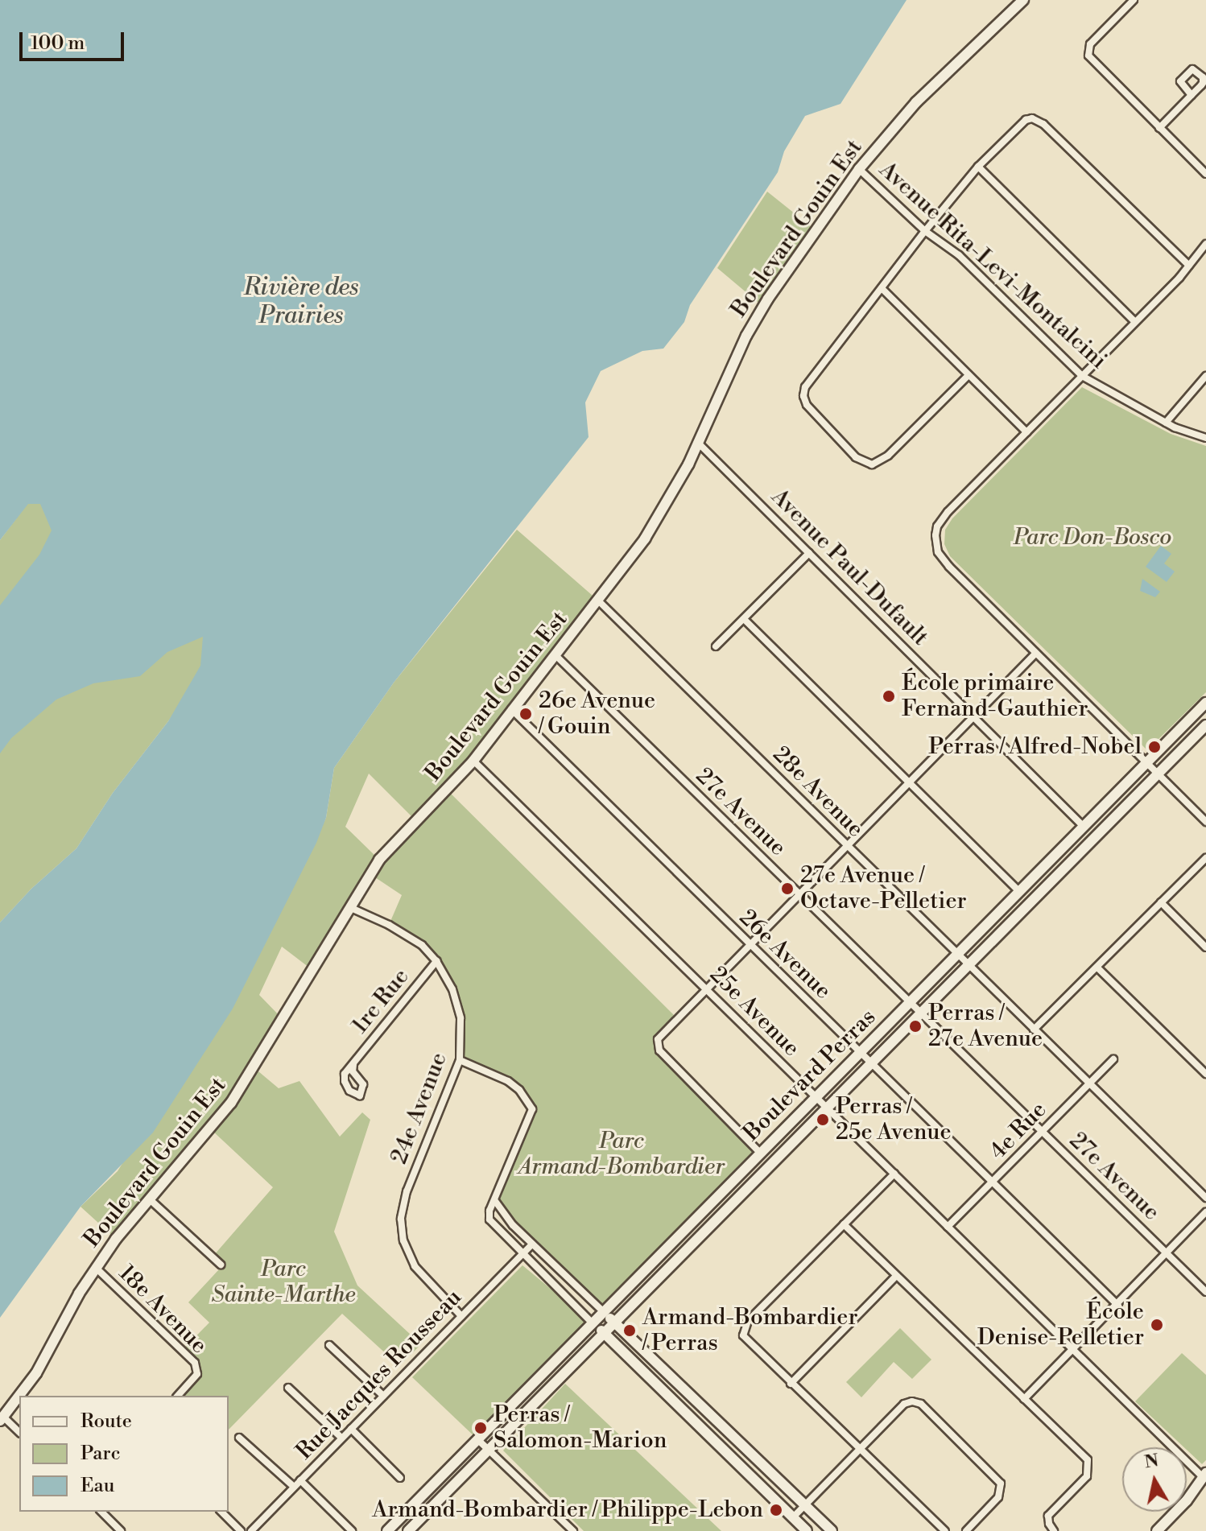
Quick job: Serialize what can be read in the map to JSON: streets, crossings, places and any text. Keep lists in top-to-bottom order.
{
  "streets": {
    "street": [
      "Boulevard Gouin Est",
      "Avenue Rita-Levi-Montalcini",
      "Avenue Paul-Dufault",
      "28e Avenue",
      "27e Avenue",
      "26e Avenue",
      "1re Rue",
      "25e Avenue",
      "Boulevard Perras",
      "24e Avenue",
      "4e Rue",
      "18e Avenue",
      "Rue Jacques Rousseau"
    ]
  },
  "crossings": [
    ["Boulevard Gouin Est", "Avenue Rita-Levi-Montalcini"],
    ["Boulevard Gouin Est", "Avenue Paul-Dufault"],
    ["Boulevard Gouin Est", "28e Avenue"],
    ["Boulevard Gouin Est", "27e Avenue"],
    ["Boulevard Gouin Est", "26e Avenue"],
    ["Boulevard Gouin Est", "25e Avenue"],
    ["Boulevard Gouin Est", "24e Avenue"],
    ["Boulevard Gouin Est", "18e Avenue"],
    ["Avenue Paul-Dufault", "Boulevard Perras"],
    ["28e Avenue", "Boulevard Perras"],
    ["28e Avenue", "4e Rue"],
    ["27e Avenue", "Boulevard Perras"],
    ["27e Avenue", "4e Rue"],
    ["26e Avenue", "Boulevard Perras"],
    ["26e Avenue", "4e Rue"],
    ["1re Rue", "24e Avenue"],
    ["25e Avenue", "Boulevard Perras"],
    ["25e Avenue", "4e Rue"],
    ["24e Avenue", "Rue Jacques Rousseau"]
  ],
  "water": ["Rivière des Prairies"],
  "parks": ["Parc Don-Bosco", "Parc Armand-Bombardier", "Parc Sainte-Marthe"],
  "places": [
    "École primaire Fernand-Gauthier",
    "26e Avenue / Gouin",
    "Perras / Alfred-Nobel",
    "27e Avenue / Octave-Pelletier",
    "Perras / 27e Avenue",
    "Perras / 25e Avenue",
    "École Denise-Pelletier",
    "Armand-Bombardier / Perras",
    "Perras / Salomon-Marion",
    "Armand-Bombardier / Philippe-Lebon"
  ],
  "legend": ["Route", "Parc", "Eau"],
  "scale_bar": "100 m",
  "north": "top"
}
